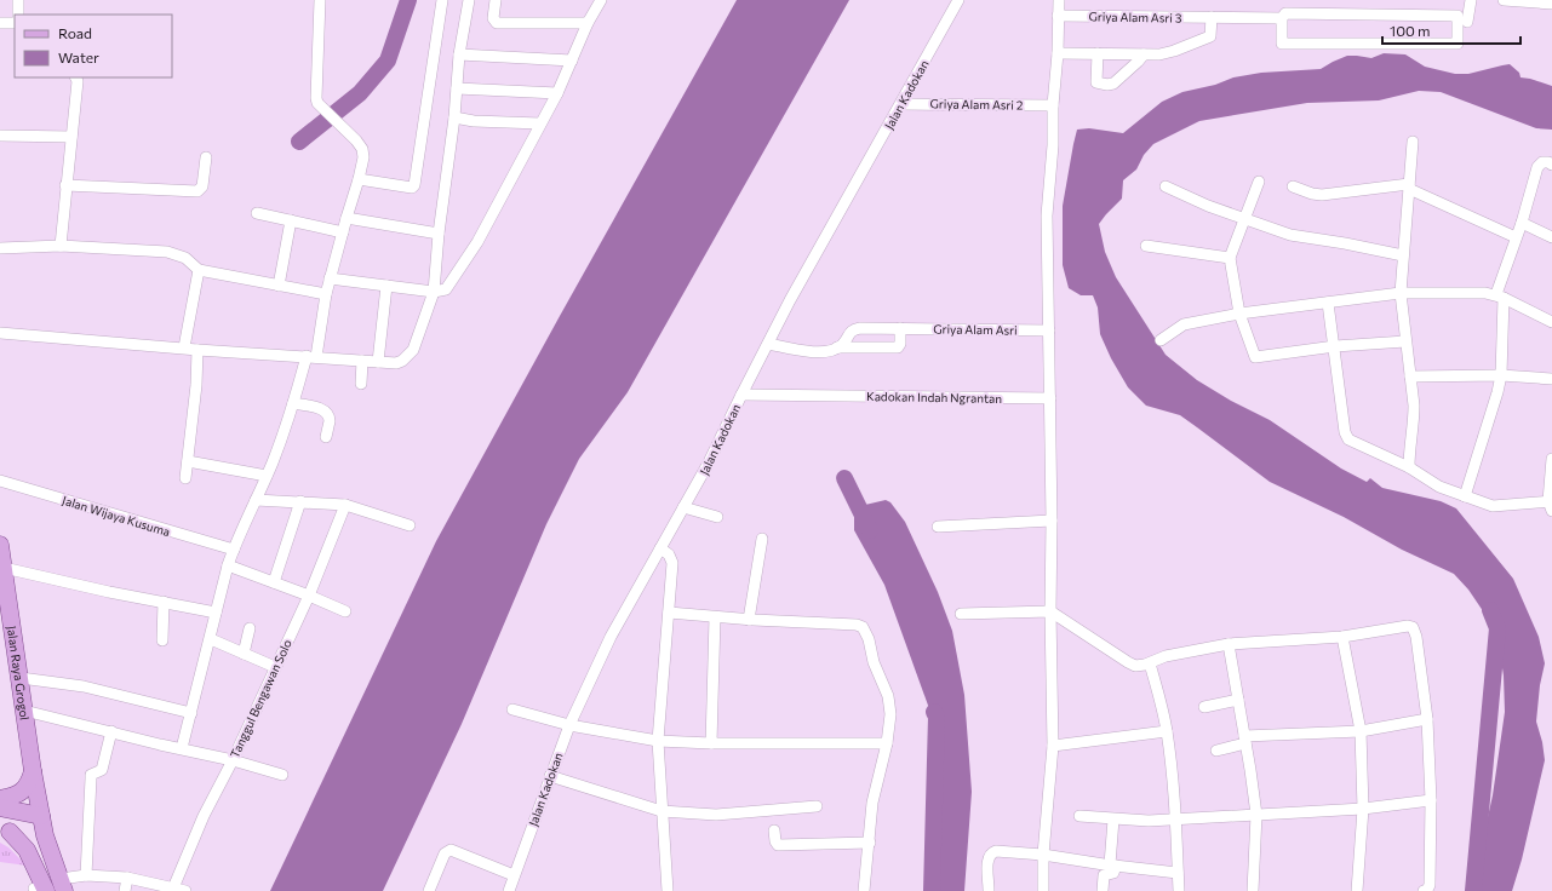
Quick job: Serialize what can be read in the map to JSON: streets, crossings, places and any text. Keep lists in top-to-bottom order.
{
  "streets": {
    "main road": ["Jalan Raya Grogol"],
    "street": [
      "Griya Alam Asri 3",
      "Jalan Kadokan",
      "Griya Alam Asri 2",
      "Griya Alam Asri",
      "Kadokan Indah Ngrantan",
      "Jalan Wijaya Kusuma",
      "Tanggul Bengawan Solo"
    ]
  },
  "crossings": [
    ["Jalan Kadokan", "Griya Alam Asri 2"],
    ["Jalan Kadokan", "Kadokan Indah Ngrantan"]
  ],
  "legend": ["Road", "Water"],
  "scale_bar": "100 m"
}
